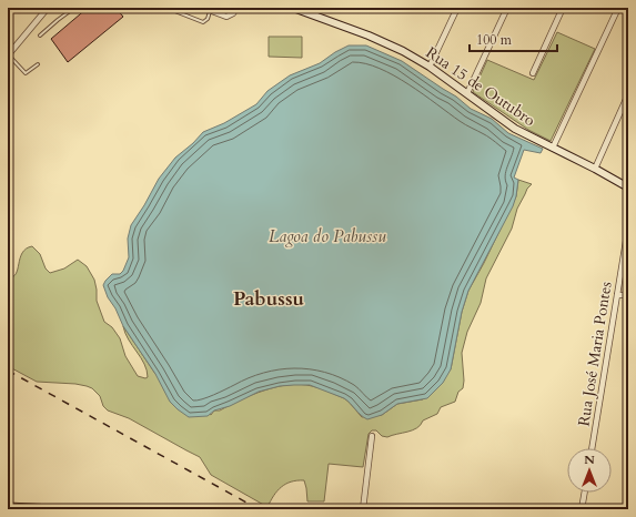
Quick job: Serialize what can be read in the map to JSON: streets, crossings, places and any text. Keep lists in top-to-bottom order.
{
  "streets": {
    "main road": ["Rua 15 de Outubro"],
    "street": ["Rua José Maria Pontes"]
  },
  "districts": ["Pabussu"],
  "water": ["Lagoa do Pabussu"],
  "scale_bar": "100 m",
  "north": "top"
}
